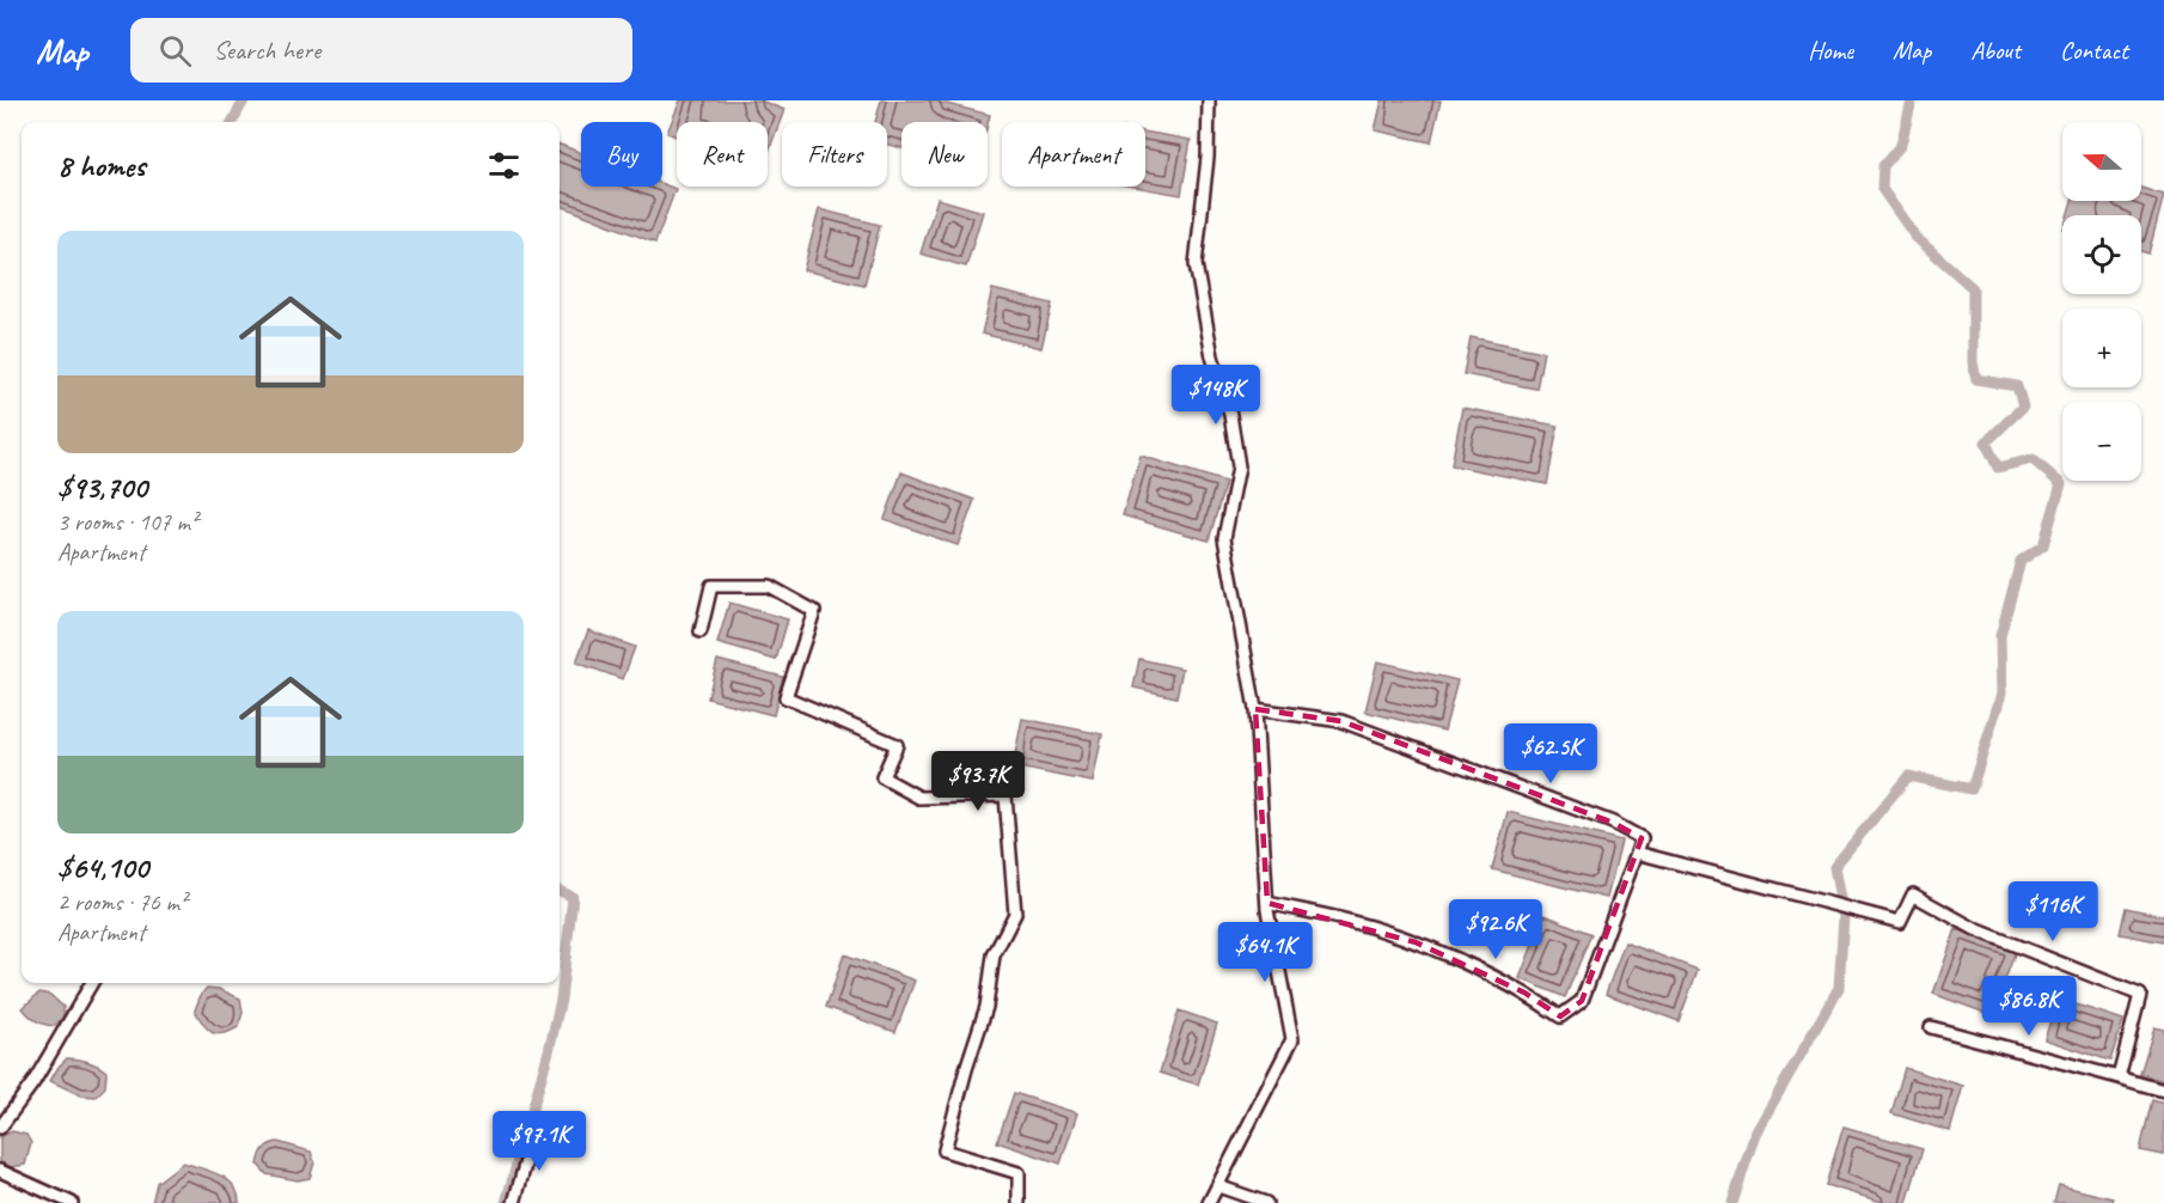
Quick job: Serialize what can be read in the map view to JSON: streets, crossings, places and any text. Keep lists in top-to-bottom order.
{
  "north": "left",
  "page": {
    "header": "Map",
    "search": "Search here",
    "nav": [
      "Home",
      "Map",
      "About",
      "Contact"
    ],
    "map_buttons": ["+", "−"],
    "chip": [
      "Buy",
      "Rent",
      "Filters",
      "New",
      "Apartment"
    ],
    "heading": "8 homes",
    "list": [
      {
        "name": "$93,700",
        "note": "3 rooms · 107 m² · Apartment"
      },
      {
        "name": "$64,100",
        "note": "2 rooms · 76 m² · Apartment"
      }
    ],
    "price": [
      "$148K",
      "$62.5K",
      "$93.7K",
      "$116K",
      "$92.6K",
      "$64.1K",
      "$86.8K",
      "$97.1K"
    ]
  }
}
